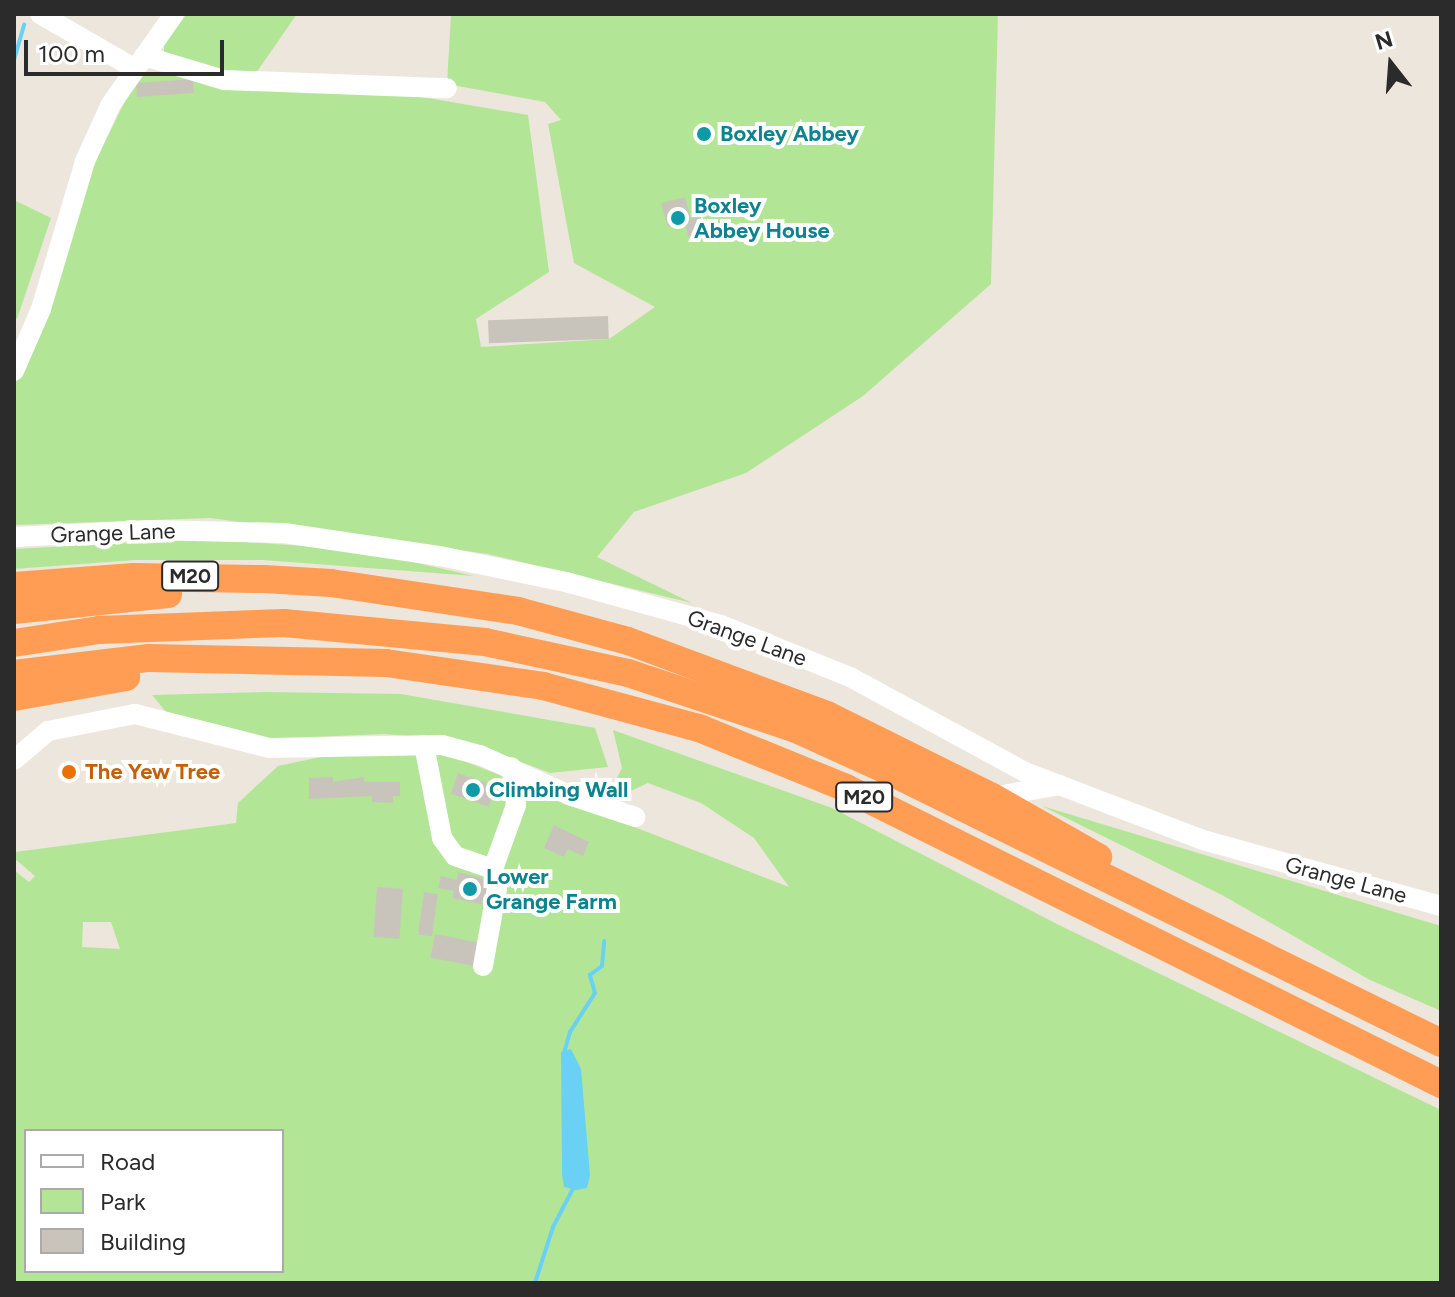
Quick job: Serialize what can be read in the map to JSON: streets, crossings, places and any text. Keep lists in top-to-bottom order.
{
  "streets": {
    "highway": ["M20"],
    "street": ["Grange Lane"]
  },
  "places": [
    "Boxley Abbey",
    "Boxley Abbey House",
    "The Yew Tree",
    "Climbing Wall",
    "Lower Grange Farm"
  ],
  "legend": ["Road", "Park", "Building"],
  "scale_bar": "100 m",
  "north": "top"
}
